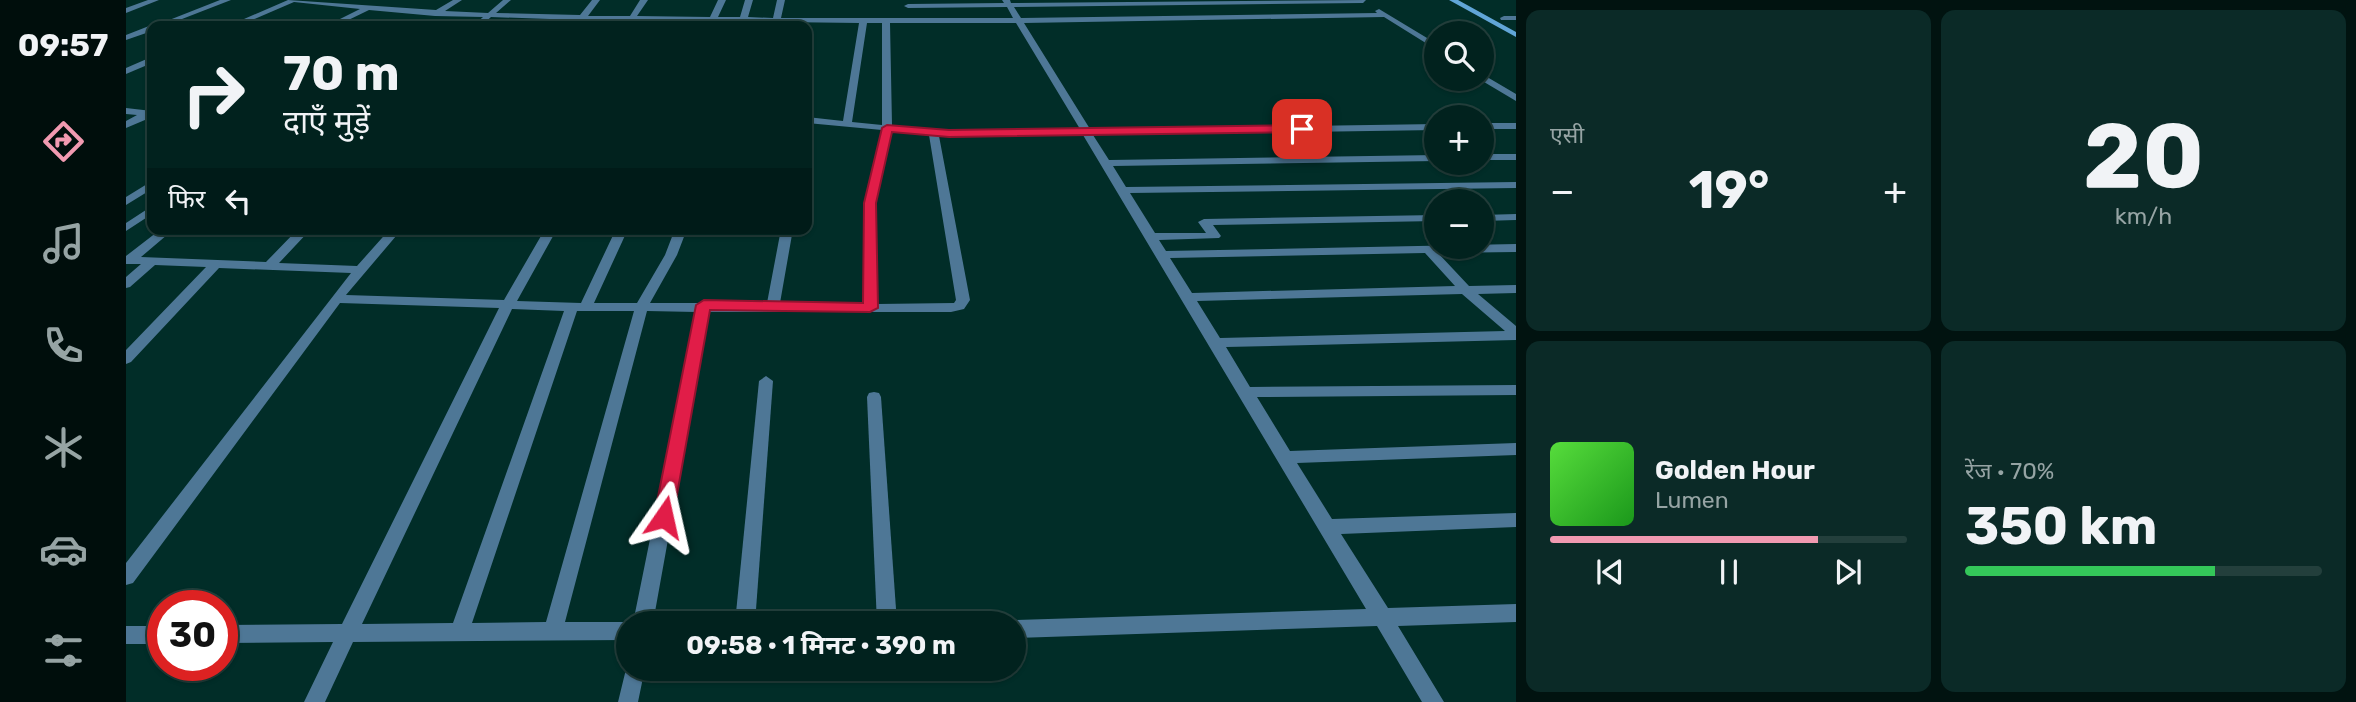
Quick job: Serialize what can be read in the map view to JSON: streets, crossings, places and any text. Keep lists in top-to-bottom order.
{
  "page": {
    "tabs": "09:57",
    "tile": [
      "एसी",
      ["20", "km/h"],
      ["रेंज · 70%", "350 km"]
    ],
    "map_buttons": ["+", "−"],
    "turn": ["70 m", "दाएँ मुड़ें"],
    "heat": ["−", "19°", "+"],
    "then": "फिर",
    "song": ["Golden Hour", "Lumen"],
    "limit": "30",
    "trip": "09:58 · 1 मिनट · 390 m"
  }
}
